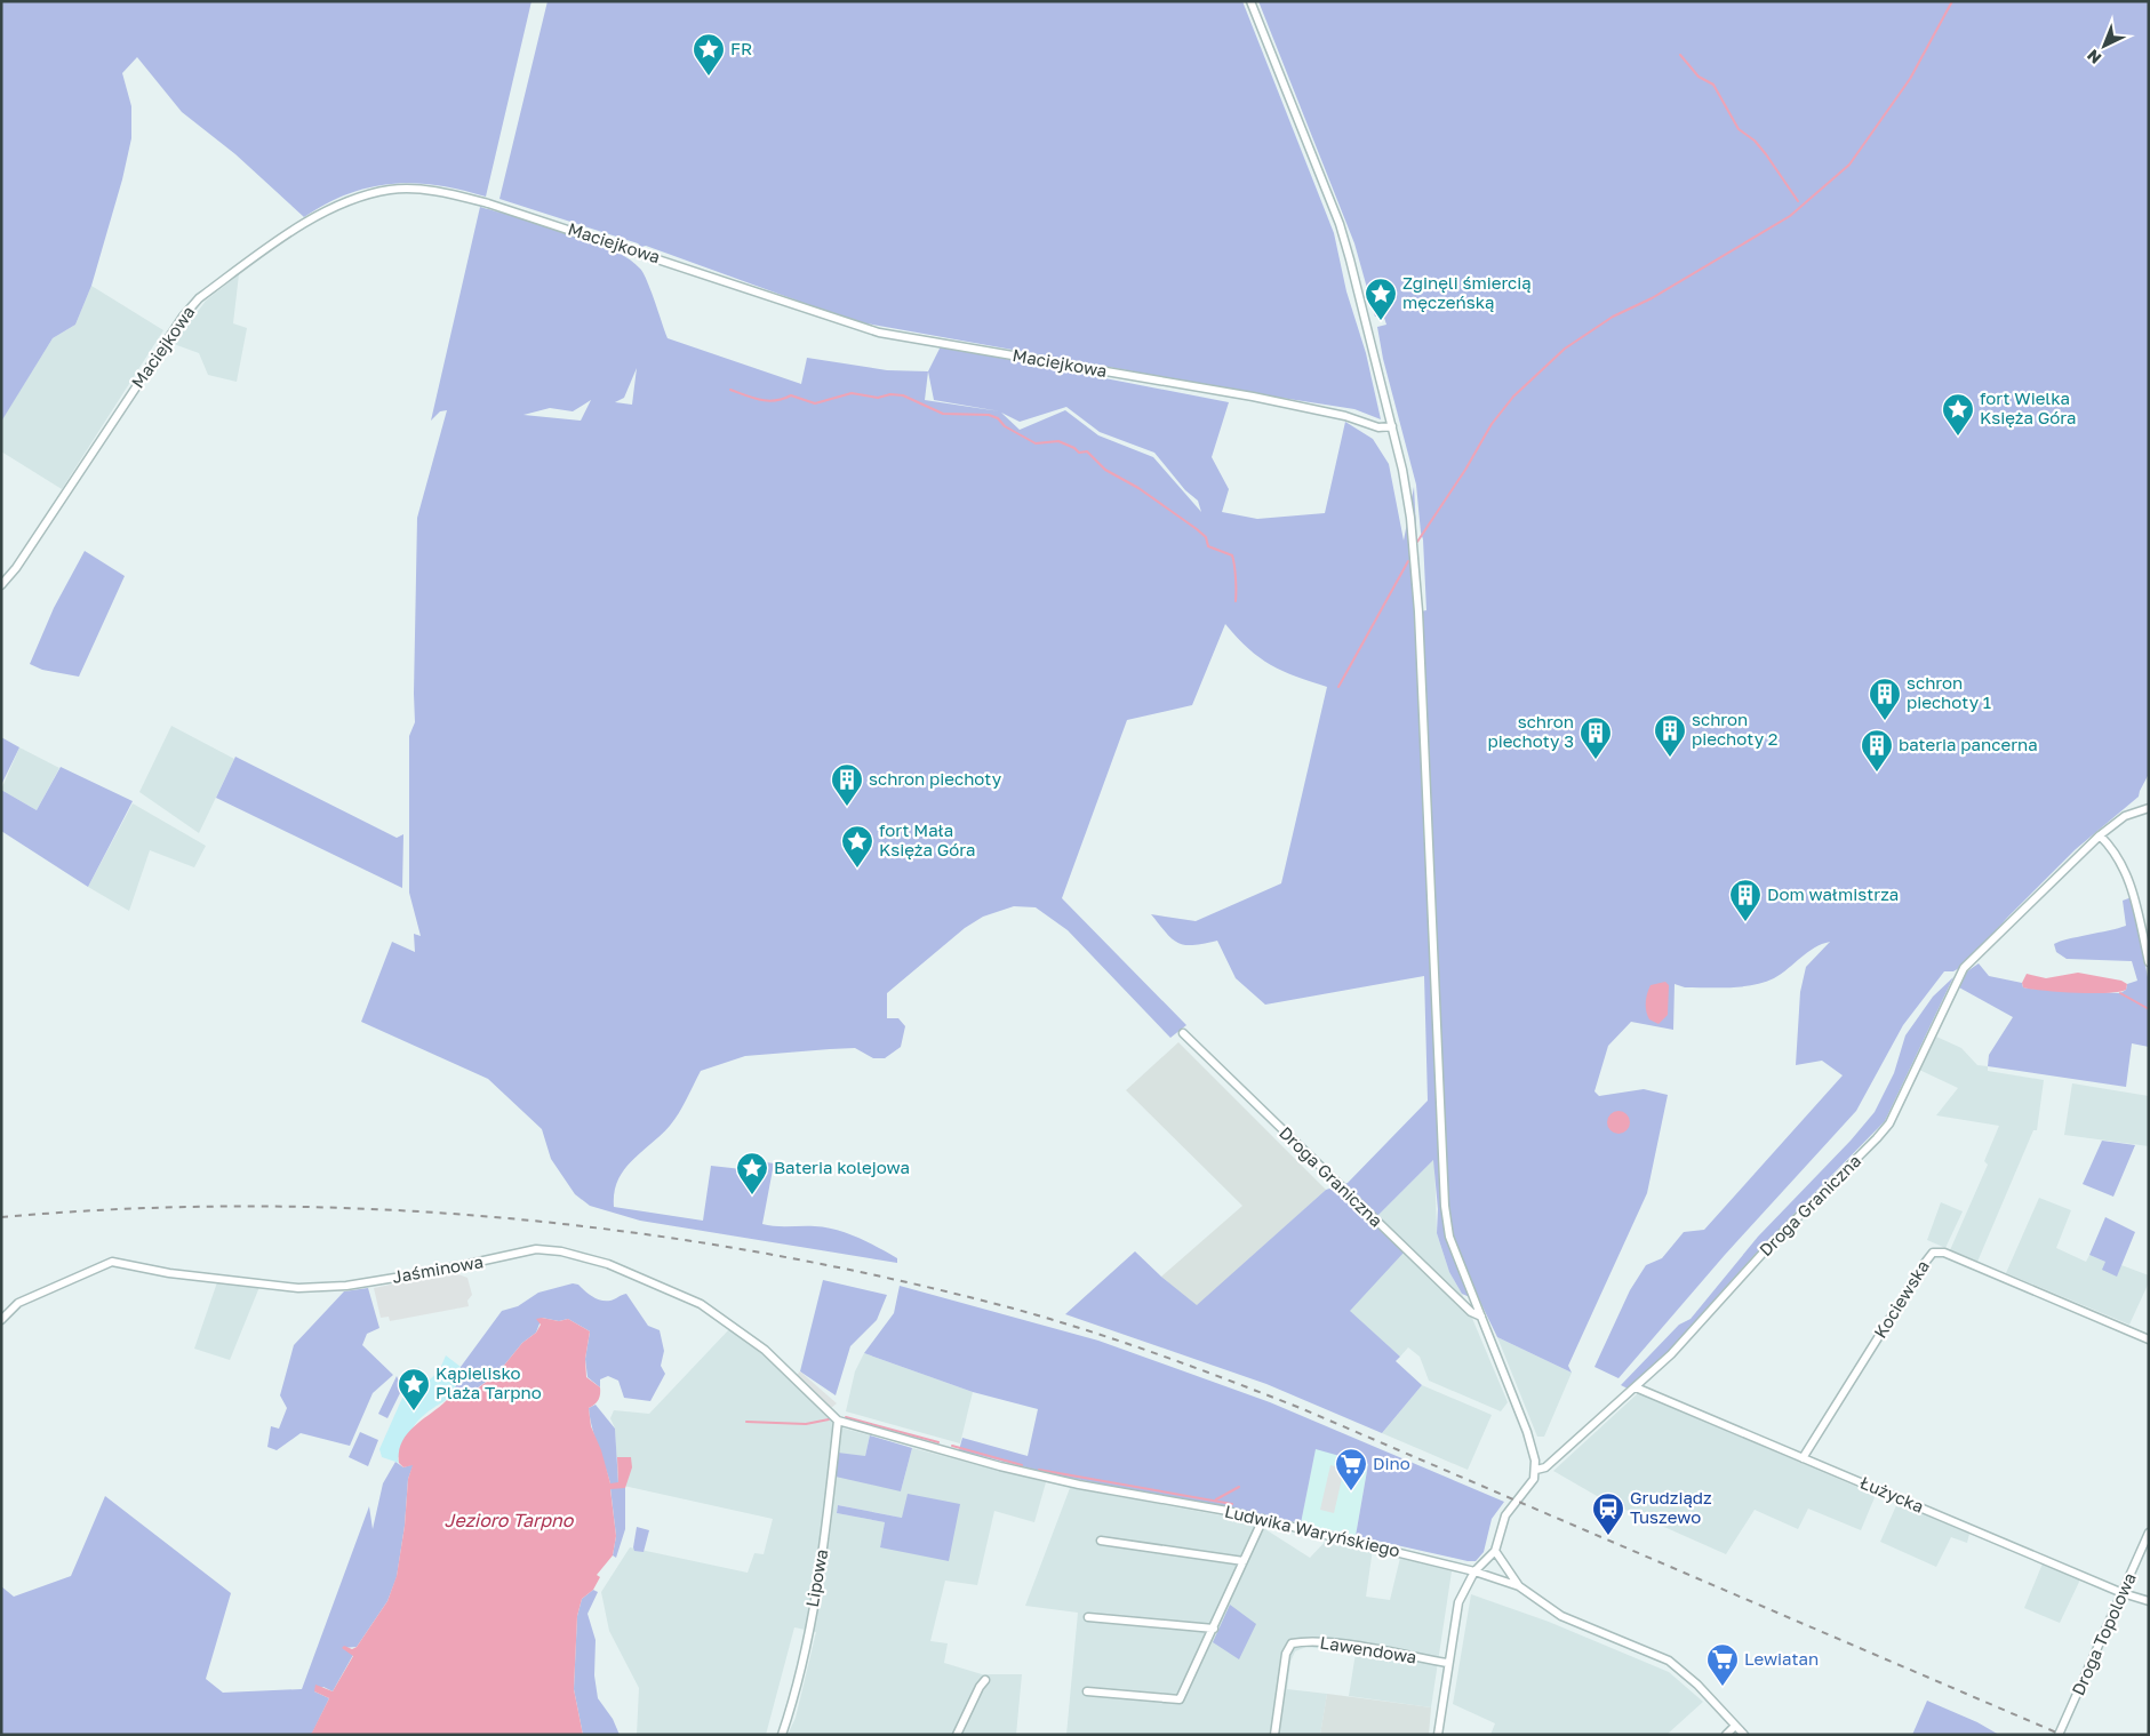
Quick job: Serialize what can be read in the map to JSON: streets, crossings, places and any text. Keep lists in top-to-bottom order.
{
  "streets": {
    "street": [
      "Maciejkowa",
      "Droga Graniczna",
      "Jaśminowa",
      "Kociewska",
      "Łużycka",
      "Ludwika Waryńskiego",
      "Lipowa",
      "Droga Topolowa",
      "Lawendowa"
    ]
  },
  "crossings": [
    ["Droga Graniczna", "Łużycka"],
    ["Droga Graniczna", "Ludwika Waryńskiego"],
    ["Droga Graniczna", "Lawendowa"],
    ["Jaśminowa", "Ludwika Waryńskiego"],
    ["Jaśminowa", "Lipowa"],
    ["Kociewska", "Łużycka"],
    ["Łużycka", "Droga Topolowa"],
    ["Ludwika Waryńskiego", "Lipowa"]
  ],
  "water": ["Jezioro Tarpno"],
  "places": {
    "place": [
      "FR",
      "Zginęli śmiercią męczeńską",
      "fort Wielka Księża Góra",
      "fort Mała Księża Góra",
      "Bateria kolejowa",
      "Kąpielisko Plaża Tarpno"
    ],
    "building": [
      "schron piechoty 1",
      "schron piechoty 2",
      "schron piechoty 3",
      "bateria pancerna",
      "schron piechoty",
      "Dom wałmistrza"
    ],
    "supermarket": ["Dino", "Lewiatan"],
    "station": ["Grudziądz Tuszewo"]
  },
  "north": "bottom left"
}
